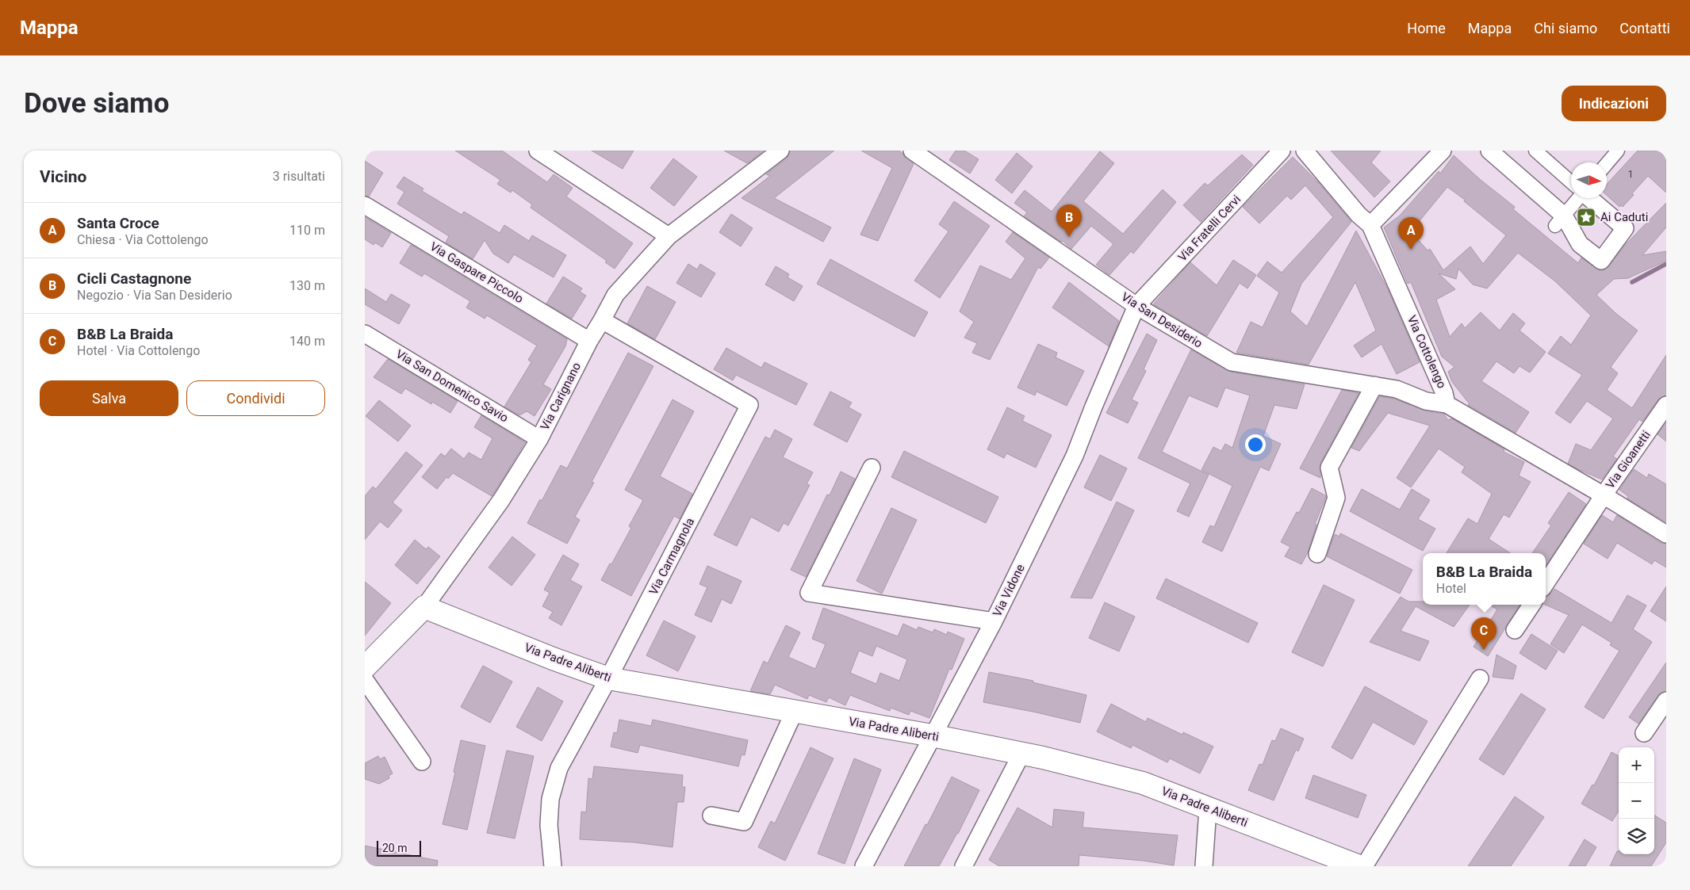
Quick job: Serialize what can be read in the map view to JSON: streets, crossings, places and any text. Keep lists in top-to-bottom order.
{
  "streets": {
    "street": [
      "Via Fratelli Cervi",
      "Via Gaspare Piccolo",
      "Via San Desiderio",
      "Via Cottolengo",
      "Via San Domenico Savio",
      "Via Carignano",
      "Via Gioanetti",
      "Via Carmagnola",
      "Via Vidone",
      "Via Padre Aliberti"
    ]
  },
  "crossings": [
    ["Via Fratelli Cervi", "Via San Desiderio"],
    ["Via Fratelli Cervi", "Via Vidone"],
    ["Via Gaspare Piccolo", "Via Carignano"],
    ["Via San Desiderio", "Via Cottolengo"],
    ["Via San Desiderio", "Via Vidone"],
    ["Via Cottolengo", "Via Gioanetti"],
    ["Via San Domenico Savio", "Via Carignano"],
    ["Via Carignano", "Via Carmagnola"],
    ["Via Carignano", "Via Padre Aliberti"],
    ["Via Carmagnola", "Via Padre Aliberti"],
    ["Via Vidone", "Via Padre Aliberti"]
  ],
  "places": {
    "place": ["Ai Caduti"]
  },
  "house_numbers": ["1"],
  "scale_bar": "20 m",
  "north": "right",
  "page": {
    "header": "Mappa",
    "nav": [
      "Home",
      "Mappa",
      "Chi siamo",
      "Contatti"
    ],
    "buttons": [
      "Indicazioni",
      ["Salva", "Condividi"]
    ],
    "title": "Dove siamo",
    "heading": ["Vicino", "3 risultati"],
    "list": [
      {
        "mark": "A",
        "name": "Santa Croce",
        "note": "Chiesa · Via Cottolengo",
        "value": "110 m"
      },
      {
        "mark": "B",
        "name": "Cicli Castagnone",
        "note": "Negozio · Via San Desiderio",
        "value": "130 m"
      },
      {
        "mark": "C",
        "name": "B&B La Braida",
        "note": "Hotel · Via Cottolengo",
        "value": "140 m"
      }
    ],
    "pins": ["B", "A", "C"],
    "popup": ["B&B La Braida", "Hotel"],
    "map_buttons": ["+", "−"],
    "scale": "20 m"
  }
}
